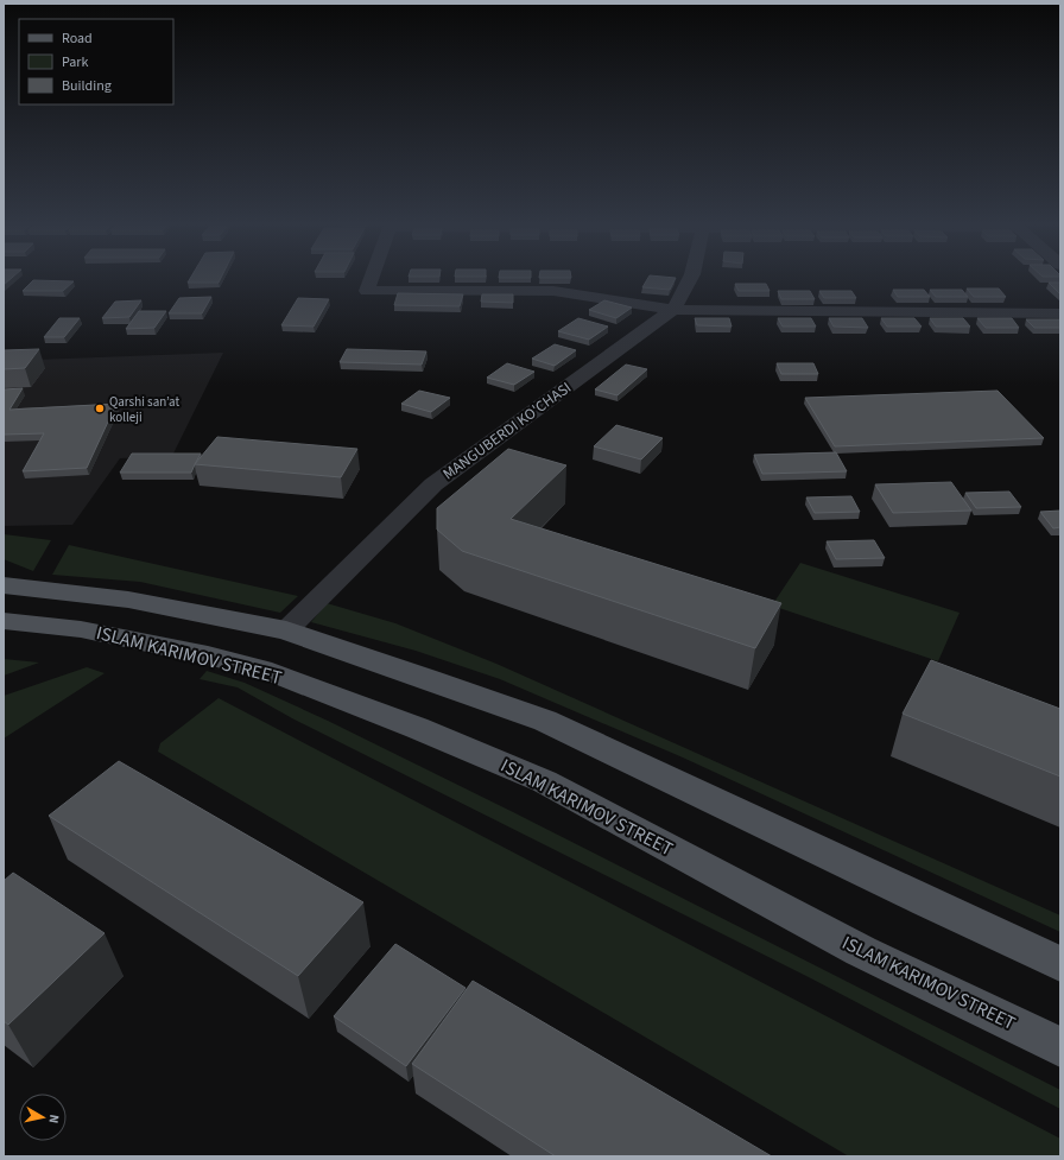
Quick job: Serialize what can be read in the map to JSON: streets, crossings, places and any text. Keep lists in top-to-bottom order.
{
  "streets": {
    "main road": ["ISLAM KARIMOV STREET"],
    "street": ["MANGUBERDI KO'CHASI"]
  },
  "places": ["Qarshi san’at kolleji"],
  "legend": ["Road", "Park", "Building"],
  "north": "right"
}
